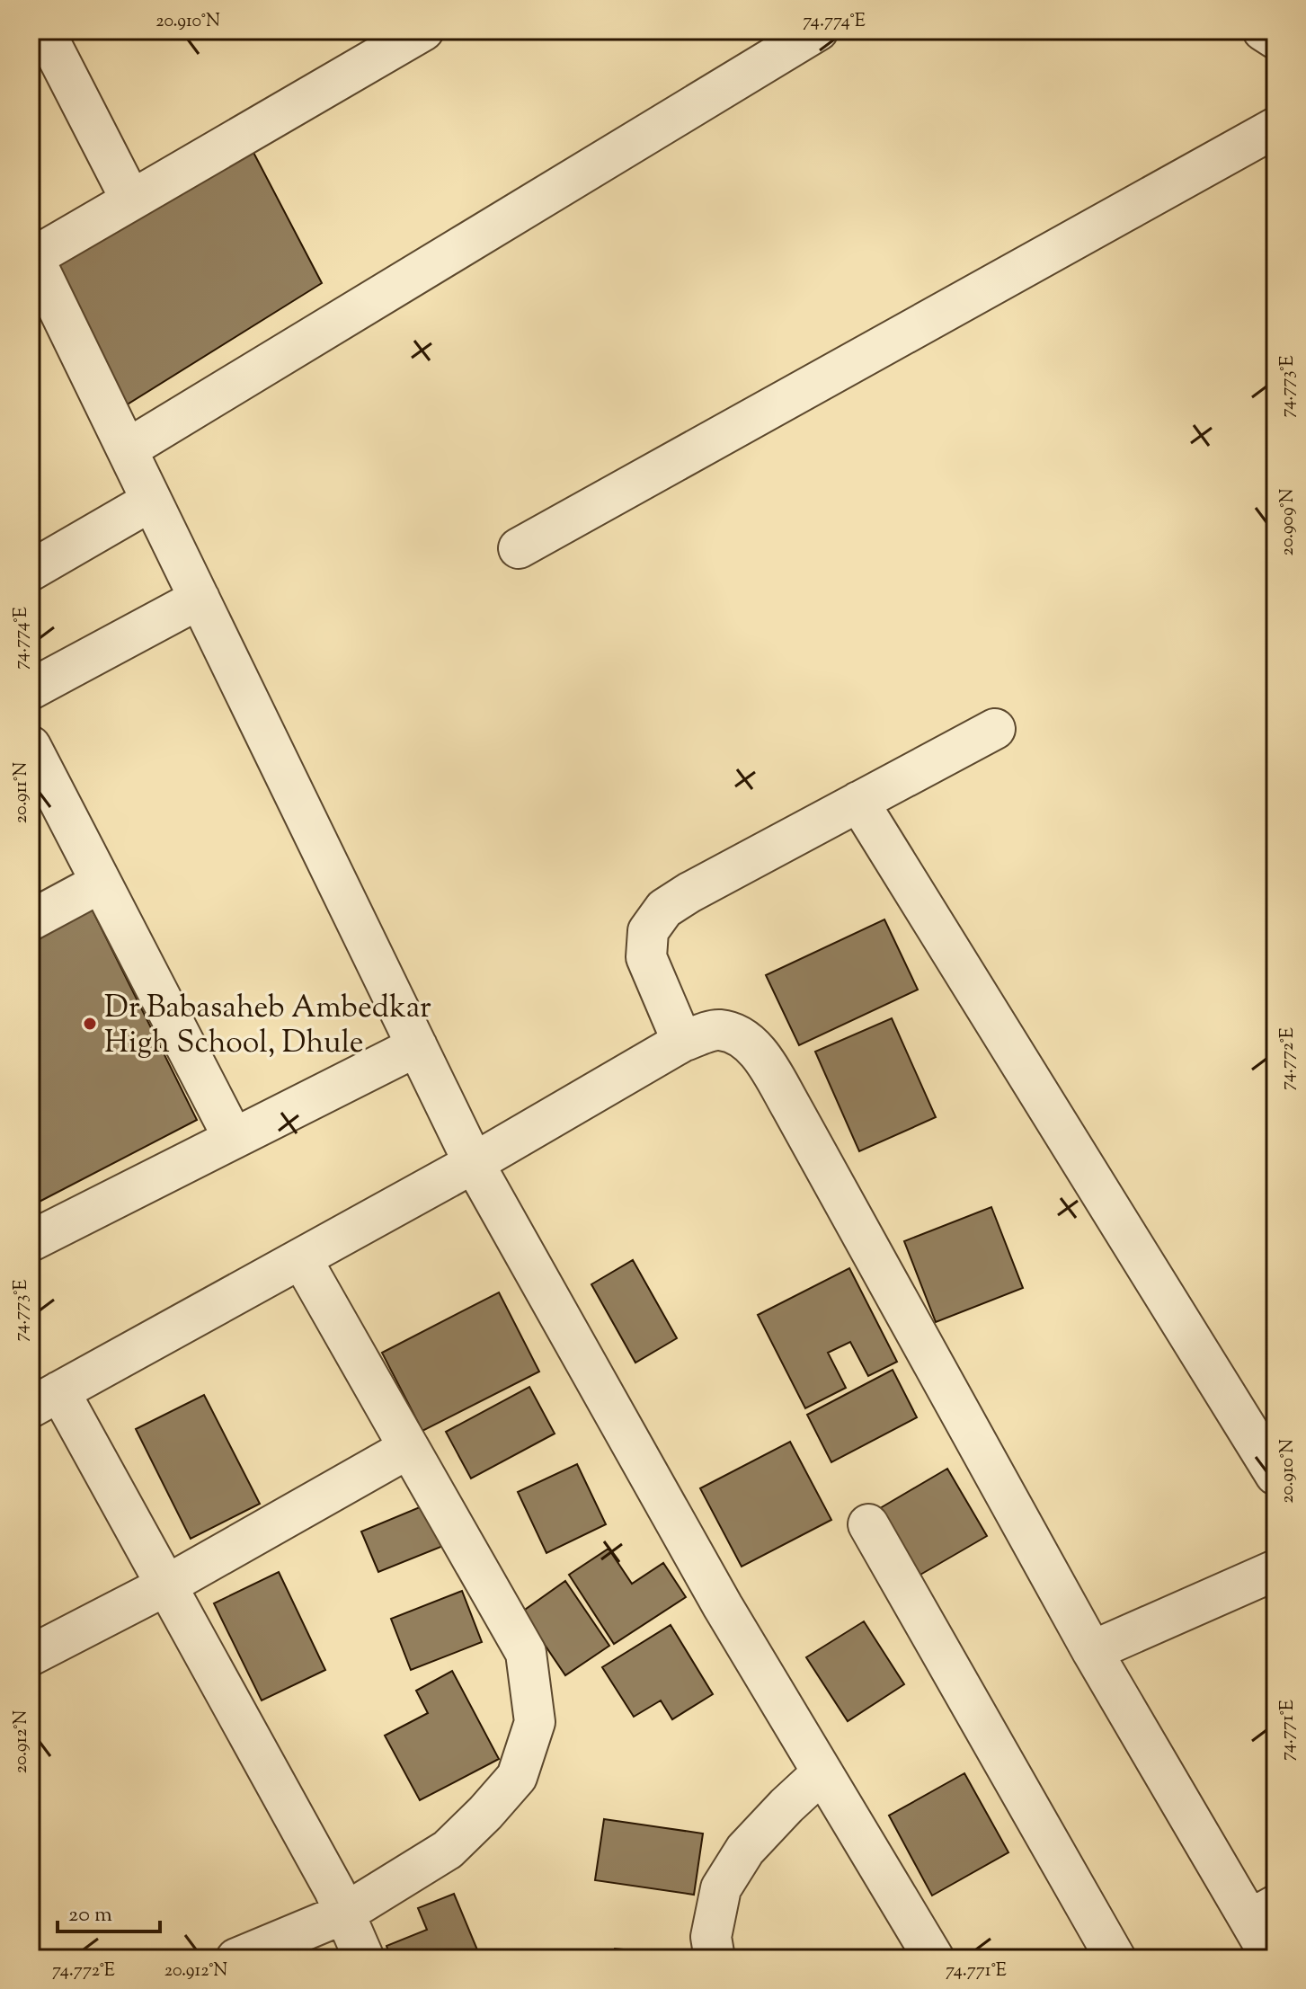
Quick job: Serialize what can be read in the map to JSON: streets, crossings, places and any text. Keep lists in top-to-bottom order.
{
  "places": ["Dr Babasaheb Ambedkar High School, Dhule"],
  "scale_bar": "20 m",
  "coordinates": [
    "20.910°N",
    "74.774°E",
    "74.773°E",
    "20.909°N",
    "20.911°N",
    "74.772°E",
    "74.771°E",
    "20.912°N"
  ]
}
